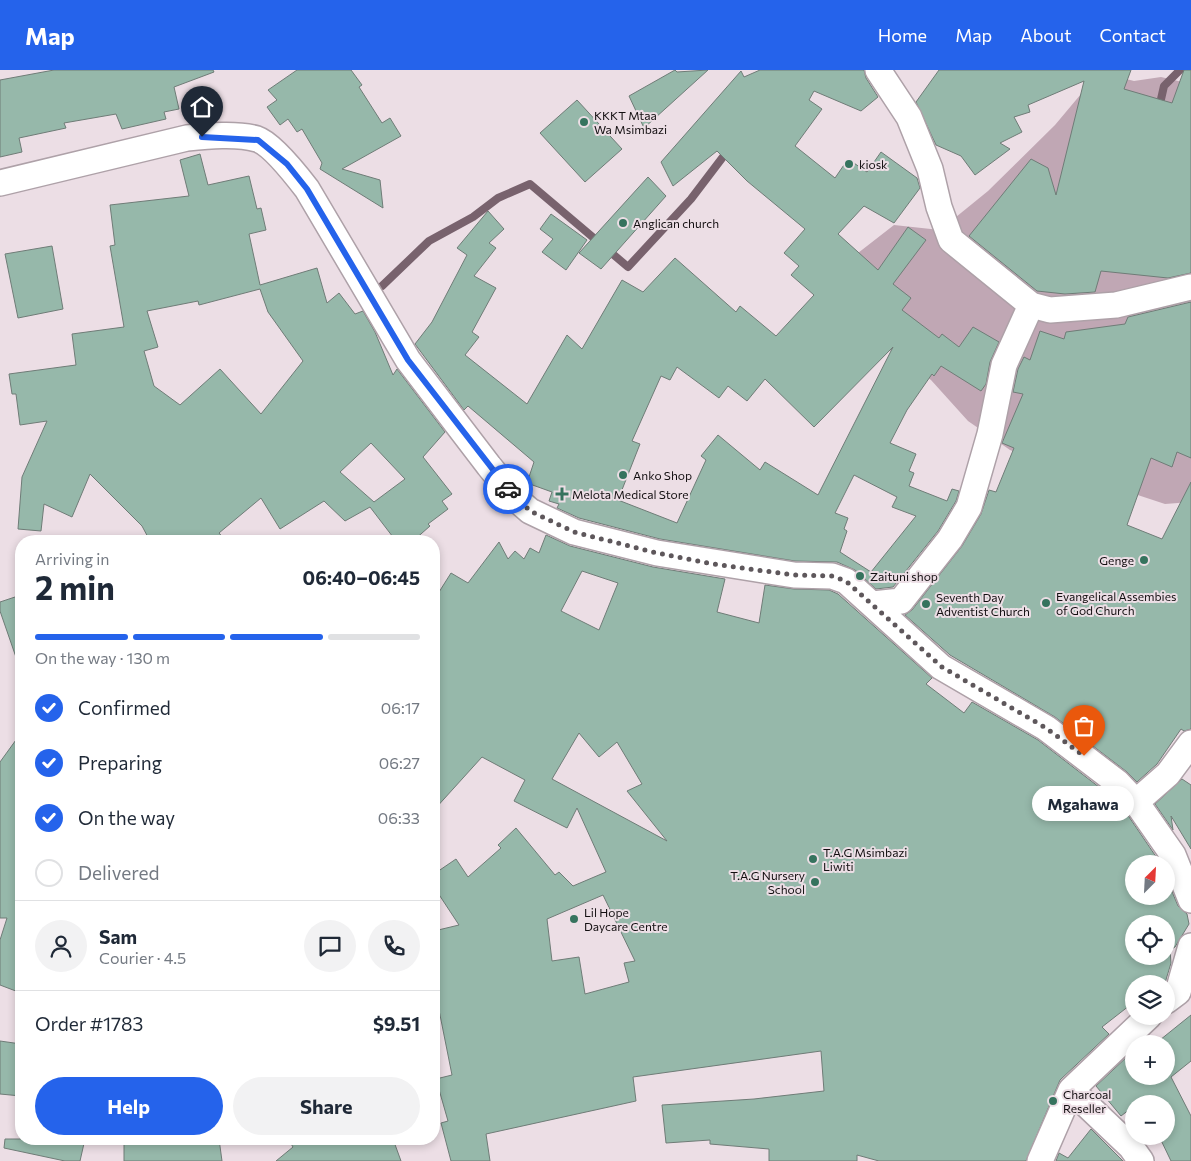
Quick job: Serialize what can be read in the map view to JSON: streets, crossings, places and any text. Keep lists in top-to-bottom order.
{
  "places": {
    "other": [
      "KKKT Mtaa Wa Msimbazi",
      "kiosk",
      "Anglican church",
      "Anko Shop",
      "Genge",
      "Zaituni shop",
      "Evangelical Assembies of God Church",
      "Seventh Day Adventist Church",
      "Mgahawa",
      "T.A.G Msimbazi Liwiti",
      "T.A.G Nursery School",
      "Lil Hope Daycare Centre",
      "Charcoal Reseller"
    ],
    "health": ["Melota Medical Store"]
  },
  "north": "top right",
  "page": {
    "header": "Map",
    "nav": [
      "Home",
      "Map",
      "About",
      "Contact"
    ],
    "heading": ["2 min", "Arriving in", "06:40–06:45"],
    "panel": [
      "Sam",
      "Courier · 4.5",
      "Order #1783",
      "$9.51"
    ],
    "bar": "On the way · 130 m",
    "list": [
      ["Confirmed", "06:17"],
      ["Preparing", "06:27"],
      ["On the way", "06:33"],
      "Delivered"
    ],
    "bubble": "Mgahawa",
    "map_buttons": ["+", "−"],
    "buttons": ["Help", "Share"]
  }
}
